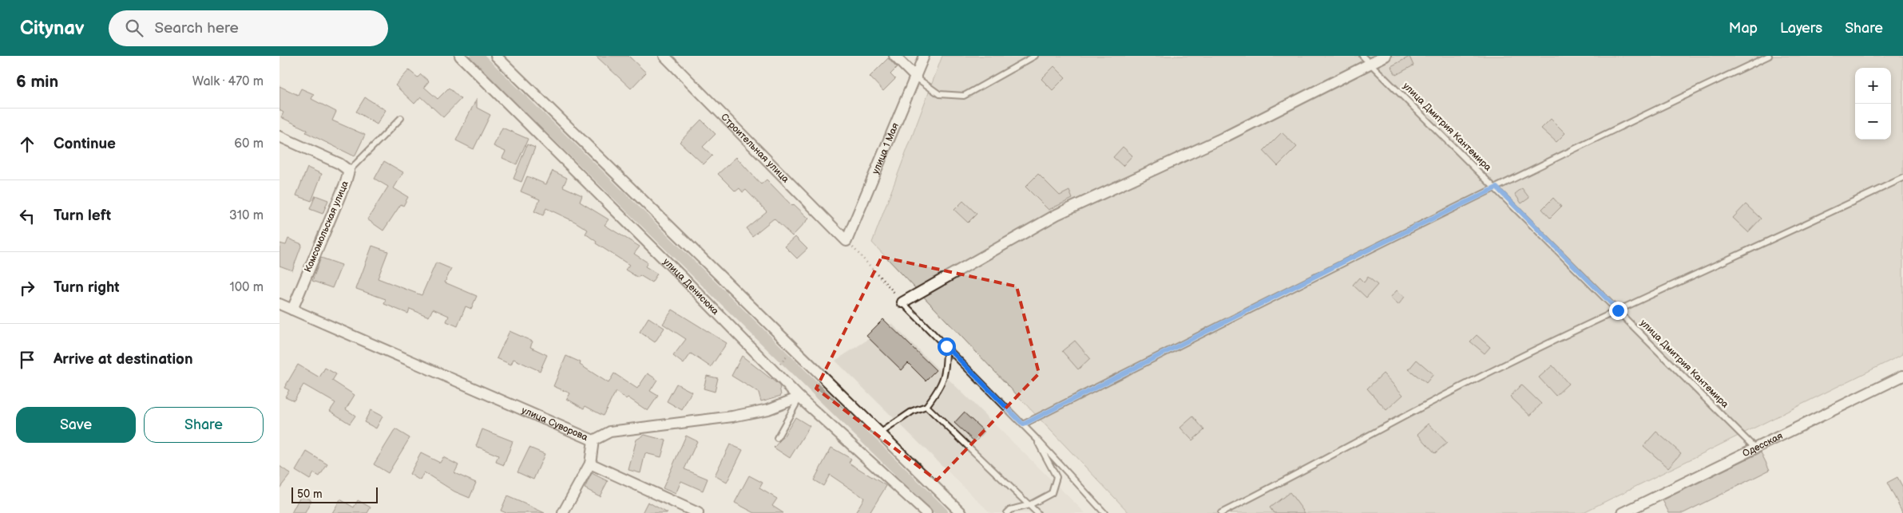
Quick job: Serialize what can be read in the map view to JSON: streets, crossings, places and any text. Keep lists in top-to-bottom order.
{
  "streets": {
    "street": [
      "Строительная улица",
      "улица 1 Мая",
      "Комсомольская улица",
      "улица Денисюка",
      "улица Суворова",
      "Одесская"
    ],
    "lane": ["улица Дмитрия Кантемира"]
  },
  "crossings": [
    ["улица Дмитрия Кантемира", "Одесская"],
    ["Строительная улица", "улица 1 Мая"],
    ["Комсомольская улица", "улица Суворова"],
    ["улица Денисюка", "улица Суворова"]
  ],
  "scale_bar": "50 m",
  "page": {
    "header": "Citynav",
    "search": "Search here",
    "nav": ["Map", "Layers", "Share"],
    "heading": ["6 min", "Walk · 470 m"],
    "map_buttons": ["+", "−"],
    "list": [
      ["Continue", "60 m"],
      ["Turn left", "310 m"],
      ["Turn right", "100 m"],
      "Arrive at destination"
    ],
    "buttons": ["Save", "Share"],
    "scale": "50 m"
  }
}
